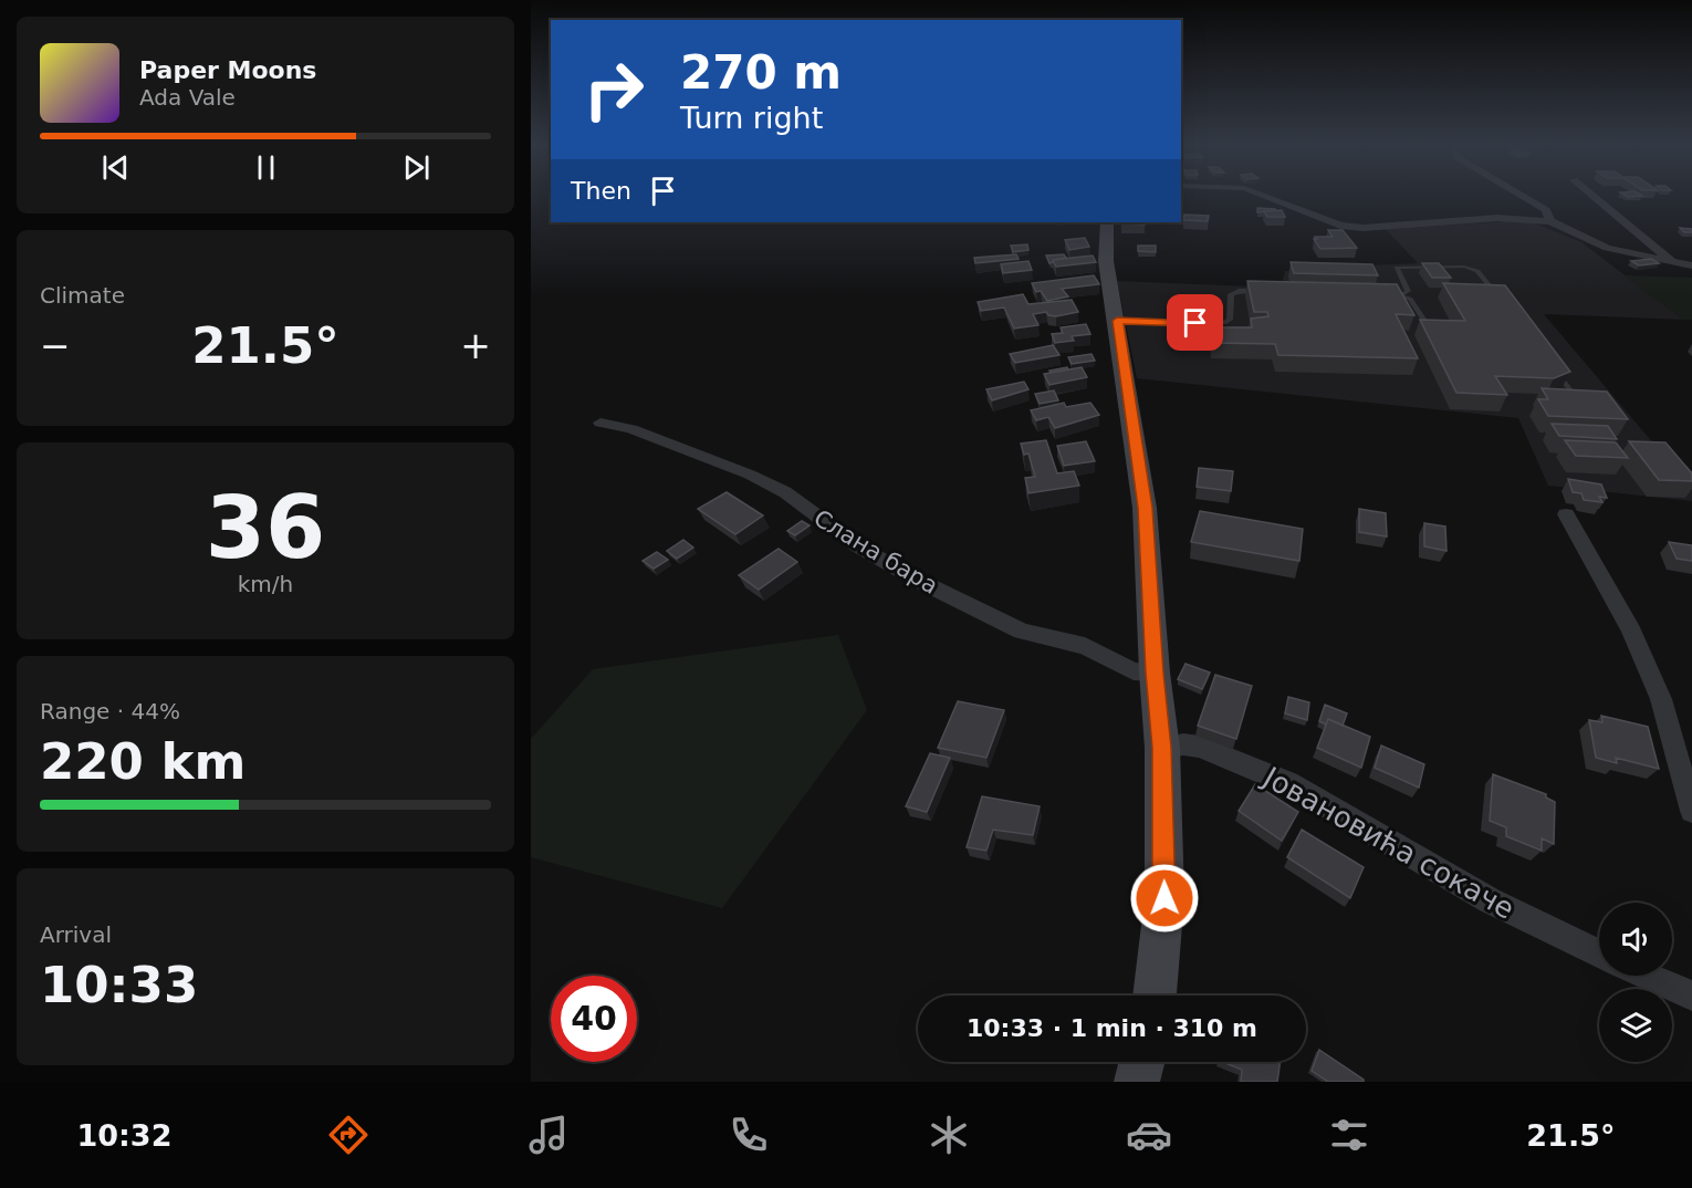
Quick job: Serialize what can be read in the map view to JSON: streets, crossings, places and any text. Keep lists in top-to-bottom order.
{
  "streets": {
    "street": ["Слана бара", "Јовановића сокаче"]
  },
  "page": {
    "turn": ["270 m", "Turn right"],
    "song": ["Paper Moons", "Ada Vale"],
    "then": "Then",
    "tile": [
      "Climate",
      ["36", "km/h"],
      ["Range · 44%", "220 km"],
      ["Arrival", "10:33"]
    ],
    "heat": ["−", "21.5°", "+"],
    "limit": "40",
    "trip": "10:33 · 1 min · 310 m",
    "tabs": ["10:32", "21.5°"]
  }
}
